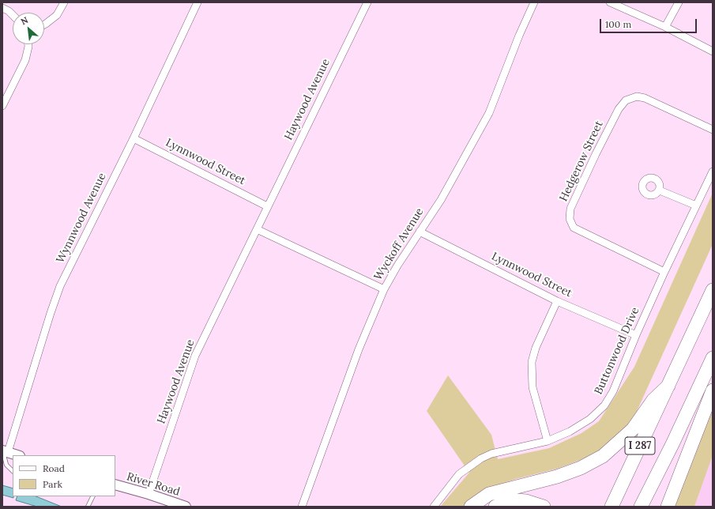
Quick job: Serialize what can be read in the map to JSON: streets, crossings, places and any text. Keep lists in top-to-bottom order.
{
  "streets": {
    "highway": ["I 287"],
    "street": [
      "Haywood Avenue",
      "Hedgerow Street",
      "Lynnwood Street",
      "Wynnwood Avenue",
      "Wyckoff Avenue",
      "Buttonwood Drive",
      "River Road"
    ]
  },
  "crossings": [
    ["Haywood Avenue", "Lynnwood Street"],
    ["Haywood Avenue", "River Road"],
    ["Hedgerow Street", "Buttonwood Drive"],
    ["Lynnwood Street", "Wynnwood Avenue"],
    ["Lynnwood Street", "Wyckoff Avenue"],
    ["Lynnwood Street", "Buttonwood Drive"]
  ],
  "legend": ["Road", "Park"],
  "scale_bar": "100 m",
  "north": "top left"
}
